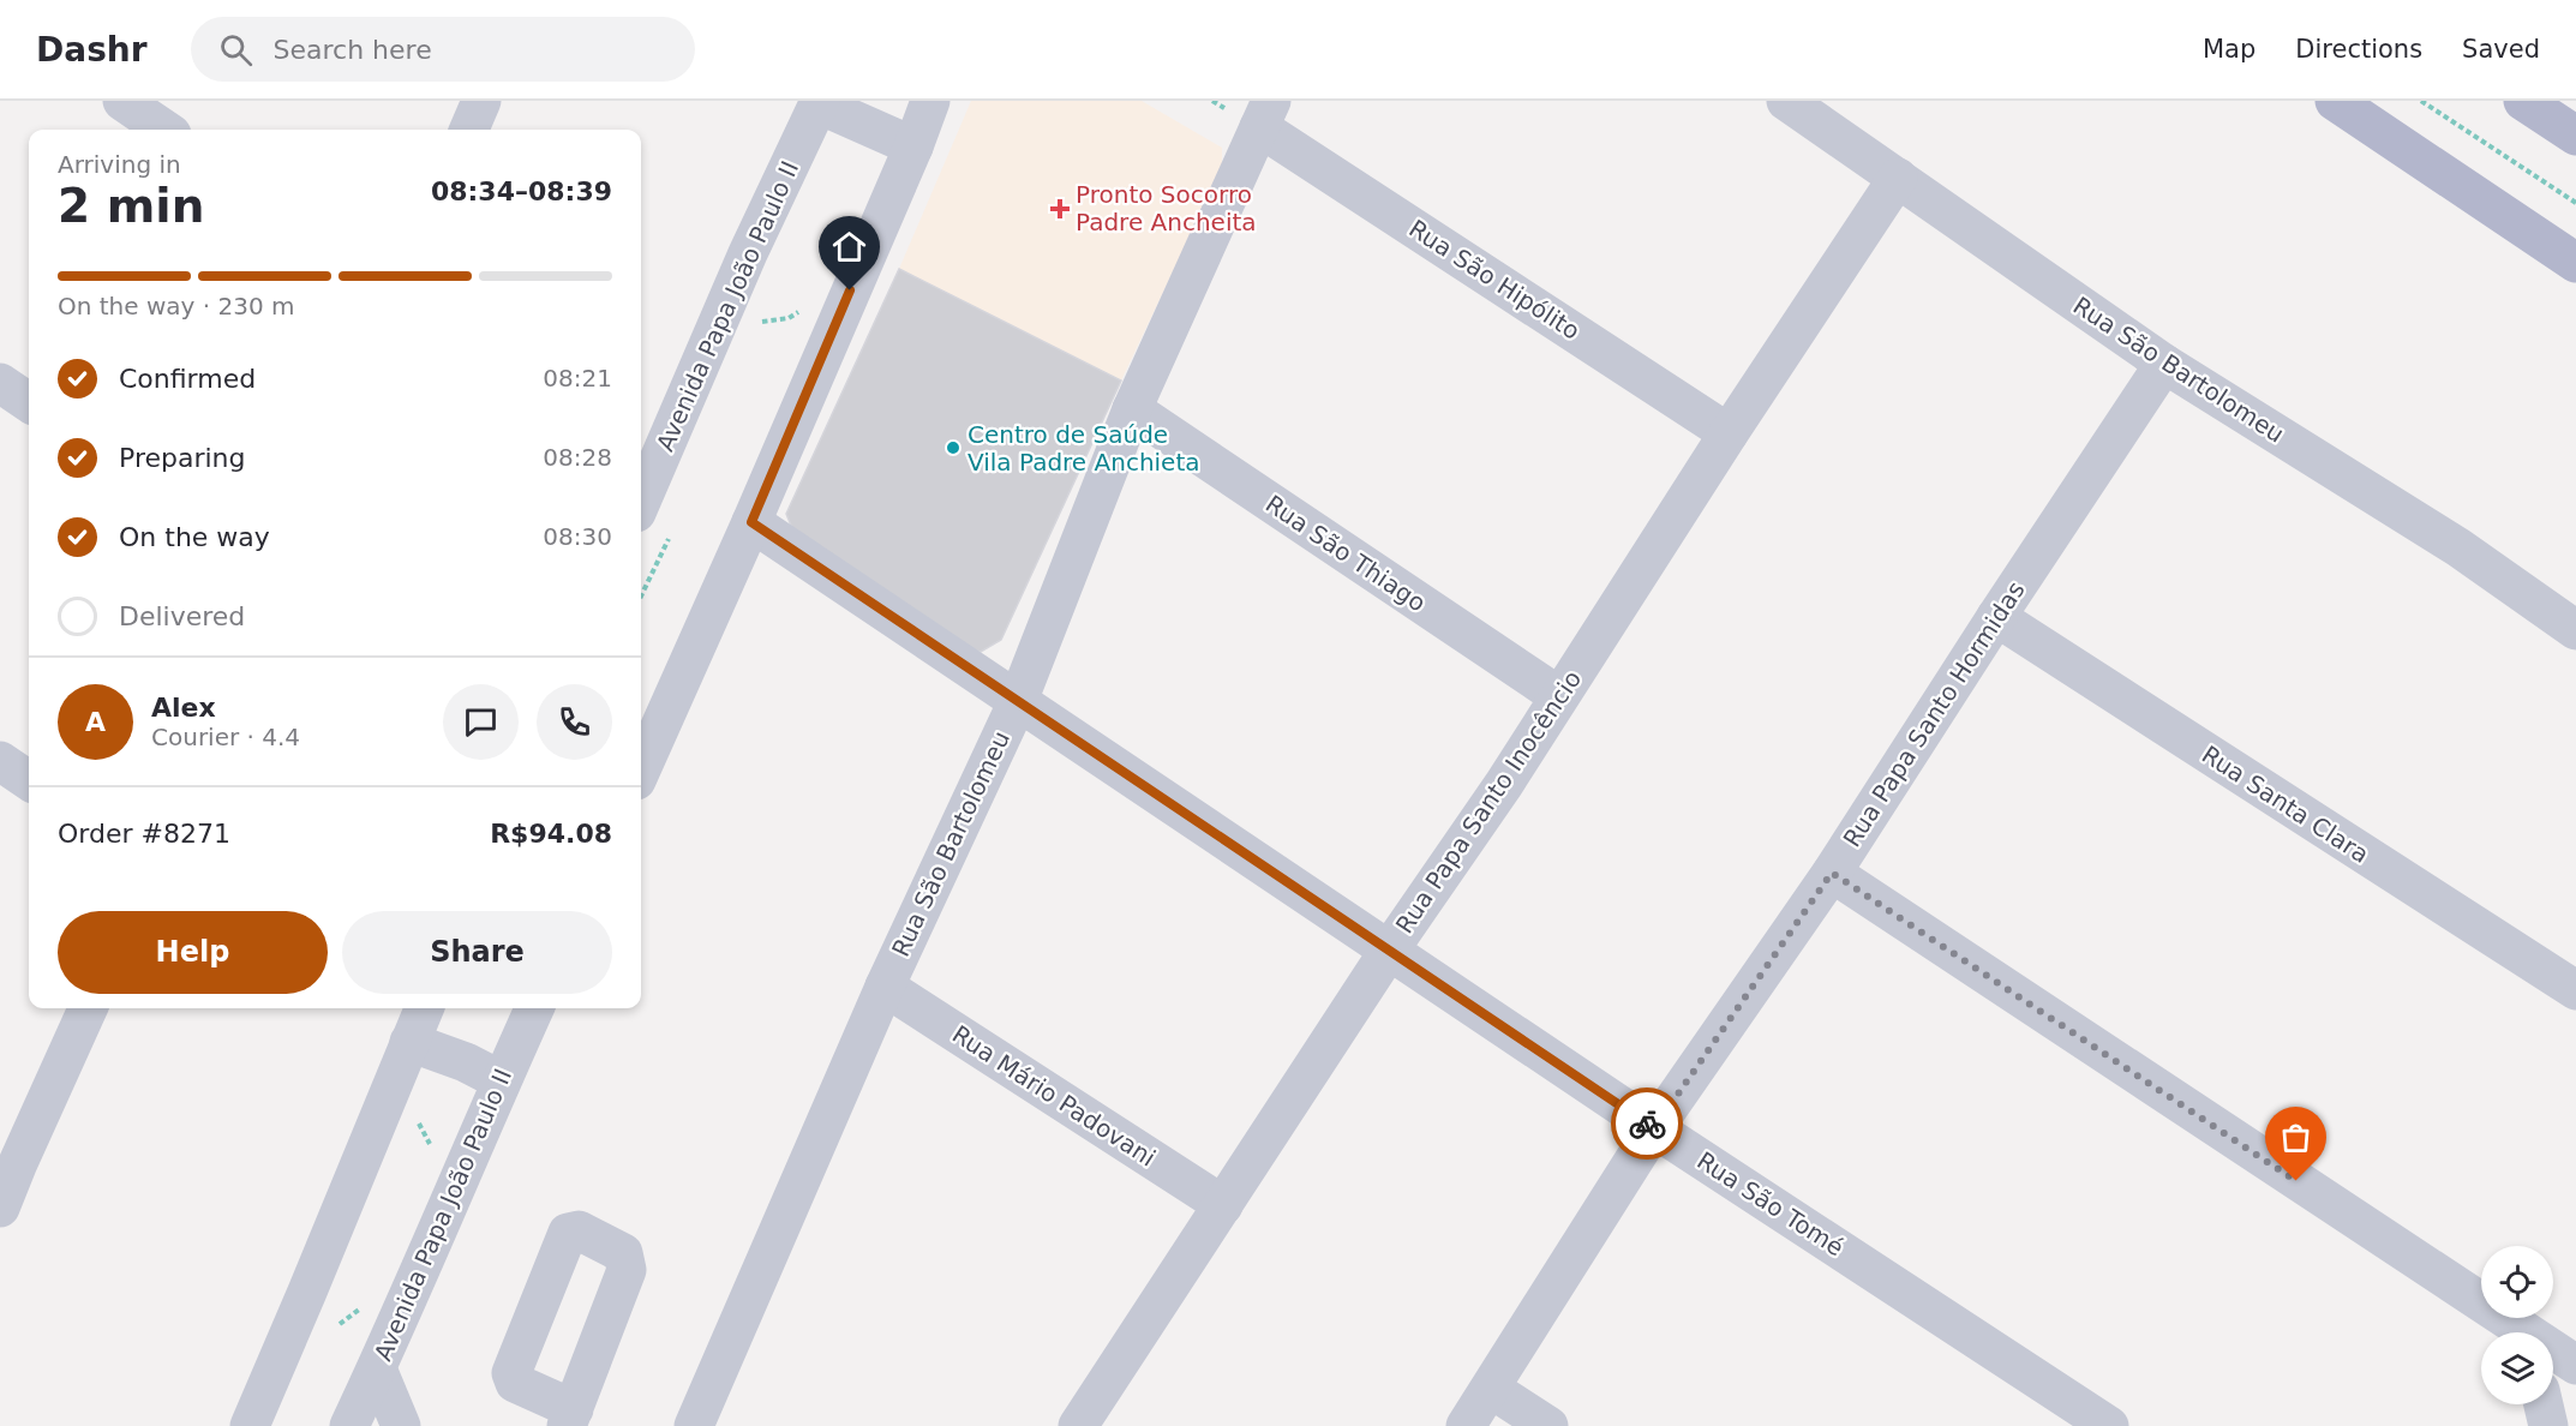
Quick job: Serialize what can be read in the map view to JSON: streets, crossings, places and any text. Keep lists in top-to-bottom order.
{
  "streets": {
    "street": [
      "Rua São Hipólito",
      "Avenida Papa João Paulo II",
      "Rua São Bartolomeu",
      "Rua São Thiago",
      "Rua Papa Santo Hormidas",
      "Rua Papa Santo Inocêncio",
      "Rua Santa Clara",
      "Rua Mário Padovani",
      "Rua São Tomé"
    ]
  },
  "crossings": [
    ["Rua São Hipólito", "Rua São Bartolomeu"],
    ["Rua São Hipólito", "Rua Papa Santo Inocêncio"],
    ["Rua São Bartolomeu", "Rua São Thiago"],
    ["Rua São Bartolomeu", "Rua Papa Santo Hormidas"],
    ["Rua São Bartolomeu", "Rua Papa Santo Inocêncio"],
    ["Rua São Bartolomeu", "Rua Mário Padovani"],
    ["Rua São Bartolomeu", "Rua São Tomé"],
    ["Rua São Thiago", "Rua Papa Santo Inocêncio"],
    ["Rua Papa Santo Hormidas", "Rua Santa Clara"],
    ["Rua Papa Santo Hormidas", "Rua São Tomé"],
    ["Rua Papa Santo Inocêncio", "Rua Mário Padovani"],
    ["Rua Papa Santo Inocêncio", "Rua São Tomé"]
  ],
  "places": {
    "health": ["Pronto Socorro Padre Ancheita"],
    "other": ["Centro de Saúde Vila Padre Anchieta"]
  },
  "page": {
    "header": "Dashr",
    "search": "Search here",
    "nav": ["Map", "Directions", "Saved"],
    "heading": ["2 min", "Arriving in", "08:34–08:39"],
    "panel": [
      "Alex",
      "Courier · 4.4",
      "Order #8271",
      "R$94.08"
    ],
    "bar": "On the way · 230 m",
    "list": [
      ["Confirmed", "08:21"],
      ["Preparing", "08:28"],
      ["On the way", "08:30"],
      "Delivered"
    ],
    "round": "A",
    "buttons": ["Help", "Share"]
  }
}
